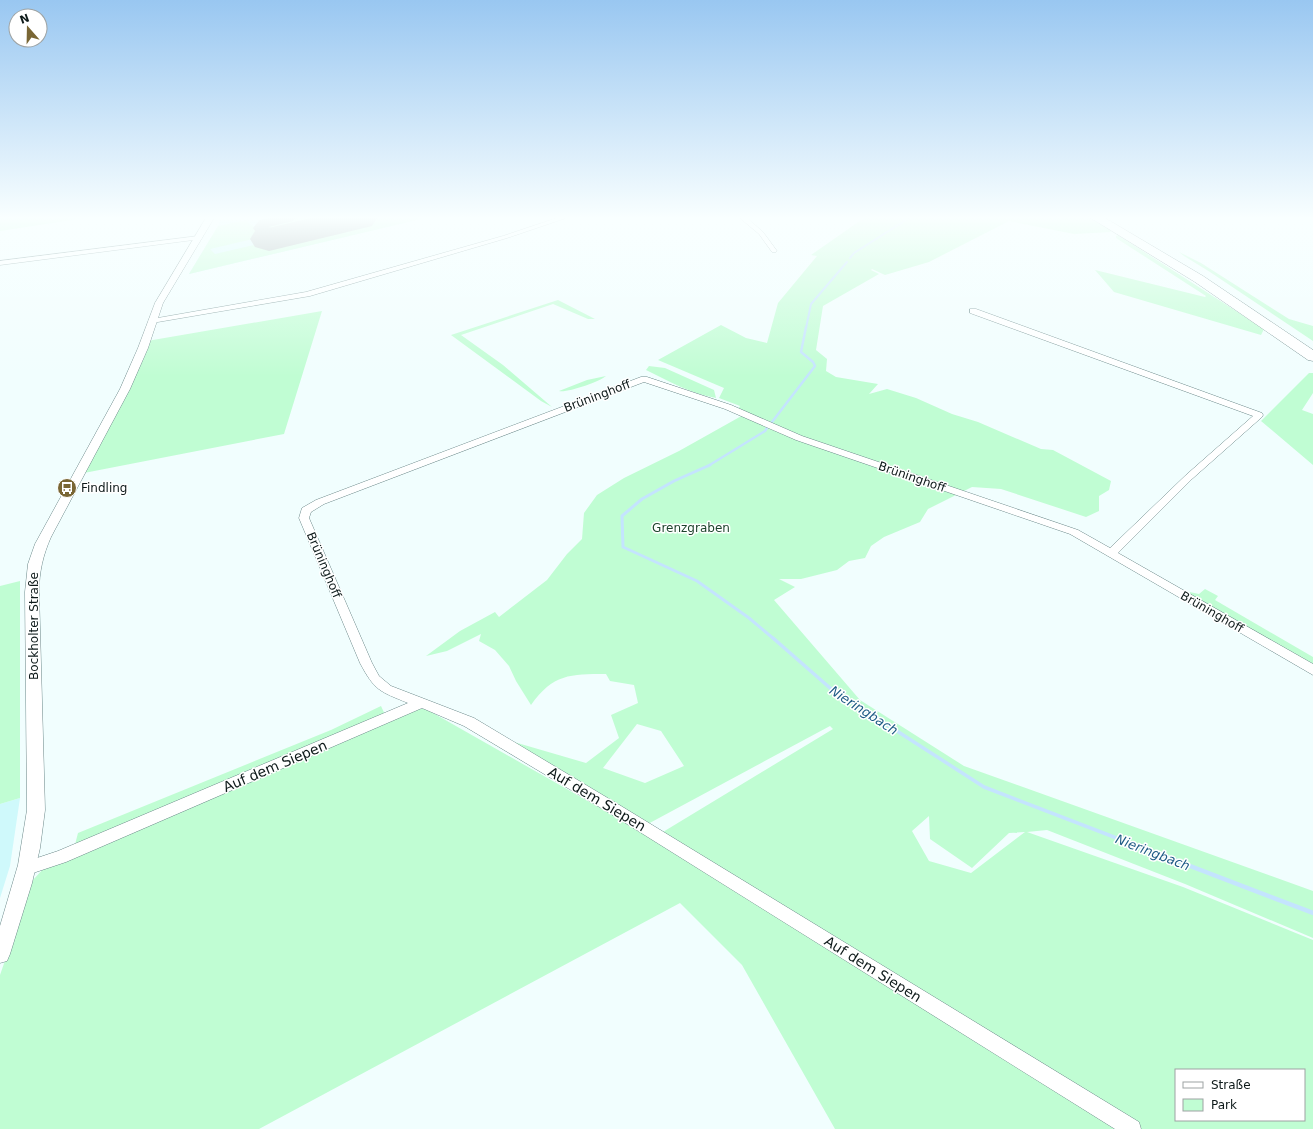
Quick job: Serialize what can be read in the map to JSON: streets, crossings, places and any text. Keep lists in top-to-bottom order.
{
  "streets": {
    "street": ["Brüninghoff", "Bockholter Straße", "Auf dem Siepen"]
  },
  "crossings": [
    ["Brüninghoff", "Auf dem Siepen"],
    ["Bockholter Straße", "Auf dem Siepen"]
  ],
  "water": ["Nieringbach"],
  "parks": ["Grenzgraben"],
  "places": {
    "bus stop": ["Findling"]
  },
  "legend": ["Straße", "Park"],
  "north": "top"
}
